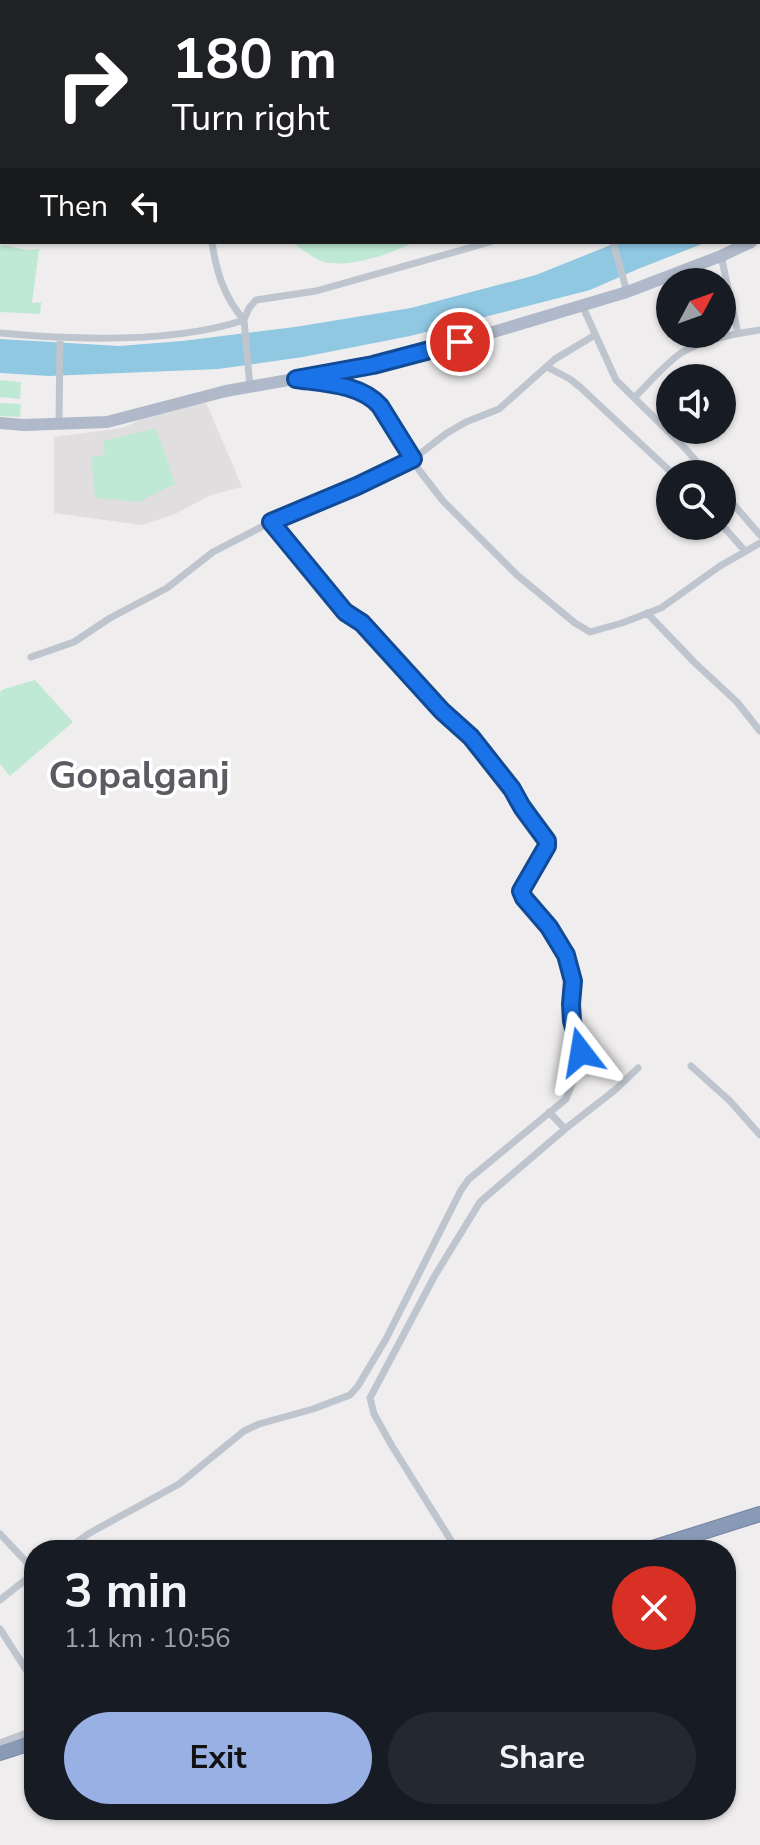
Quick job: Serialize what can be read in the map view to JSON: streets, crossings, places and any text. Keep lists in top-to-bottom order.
{
  "districts": ["Gopalganj"],
  "north": "top right",
  "page": {
    "turn": ["180 m", "Turn right"],
    "then": "Then",
    "heading": ["3 min", "1.1 km · 10:56"],
    "buttons": ["Exit", "Share"]
  }
}
